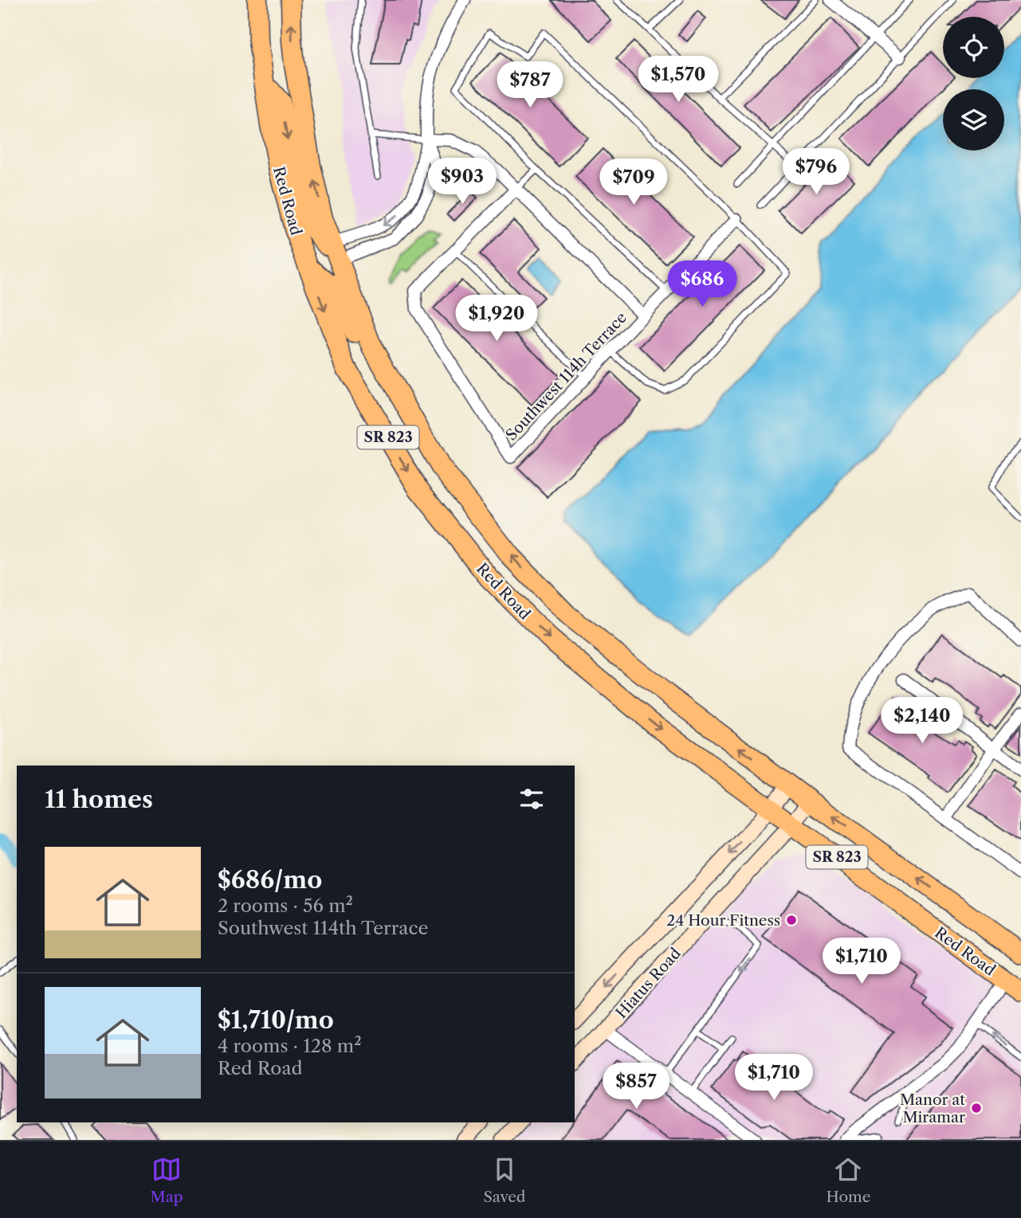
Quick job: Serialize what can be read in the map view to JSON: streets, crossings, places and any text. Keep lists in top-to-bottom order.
{
  "streets": {
    "highway": ["Red Road", "SR 823"],
    "main road": ["Hiatus Road"],
    "street": ["Southwest 114h Terrace"]
  },
  "crossings": [
    ["Red Road", "Hiatus Road"]
  ],
  "places": ["24 Hour Fitness", "Manor at Miramar"],
  "page": {
    "price": [
      "$1,570",
      "$787",
      "$796",
      "$903",
      "$709",
      "$686",
      "$1,920",
      "$2,140",
      "$1,710",
      "$1,710",
      "$857"
    ],
    "heading": "11 homes",
    "list": [
      {
        "name": "$686/mo",
        "note": "2 rooms · 56 m² · Southwest 114th Terrace"
      },
      {
        "name": "$1,710/mo",
        "note": "4 rooms · 128 m² · Red Road"
      }
    ],
    "tabs": ["Map", "Saved", "Home"]
  }
}
